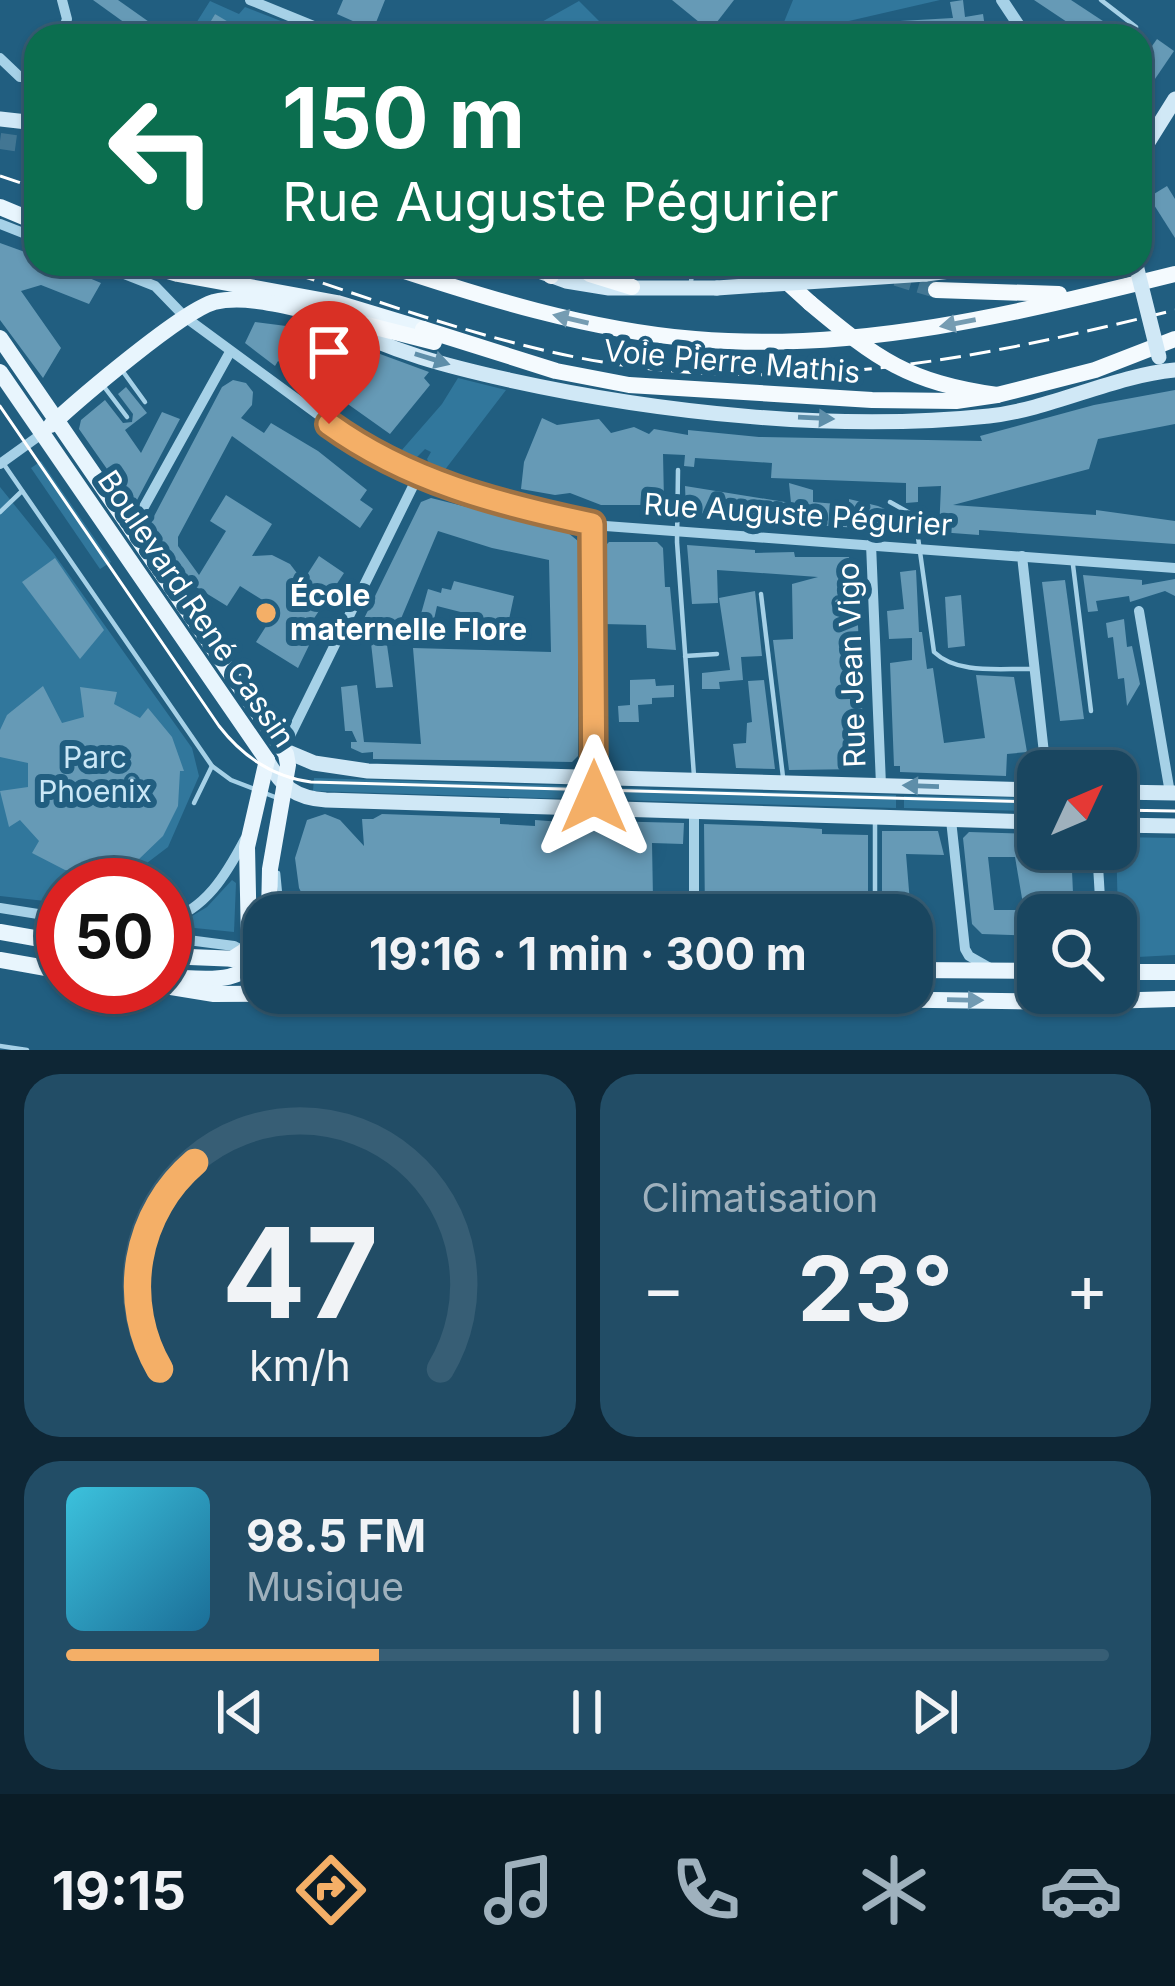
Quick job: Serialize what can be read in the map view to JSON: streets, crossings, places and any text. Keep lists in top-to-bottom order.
{
  "streets": {
    "highway": ["Voie Pierre Mathis"],
    "main road": ["Boulevard René Cassin"],
    "street": ["Rue Auguste Pégurier", "Rue Jean Vigo"]
  },
  "crossings": [
    ["Rue Auguste Pégurier", "Rue Jean Vigo"],
    ["Boulevard René Cassin", "Rue Jean Vigo"]
  ],
  "parks": ["Parc Phoenix"],
  "places": ["École maternelle Flore"],
  "north": "top right",
  "page": {
    "turn": ["150 m", "Rue Auguste Pégurier"],
    "limit": "50",
    "trip": "19:16 · 1 min · 300 m",
    "tile": "Climatisation",
    "heat": ["−", "23°", "+"],
    "song": ["98.5 FM", "Musique"],
    "tabs": "19:15",
    "gauge": ["47", "km/h"]
  }
}
